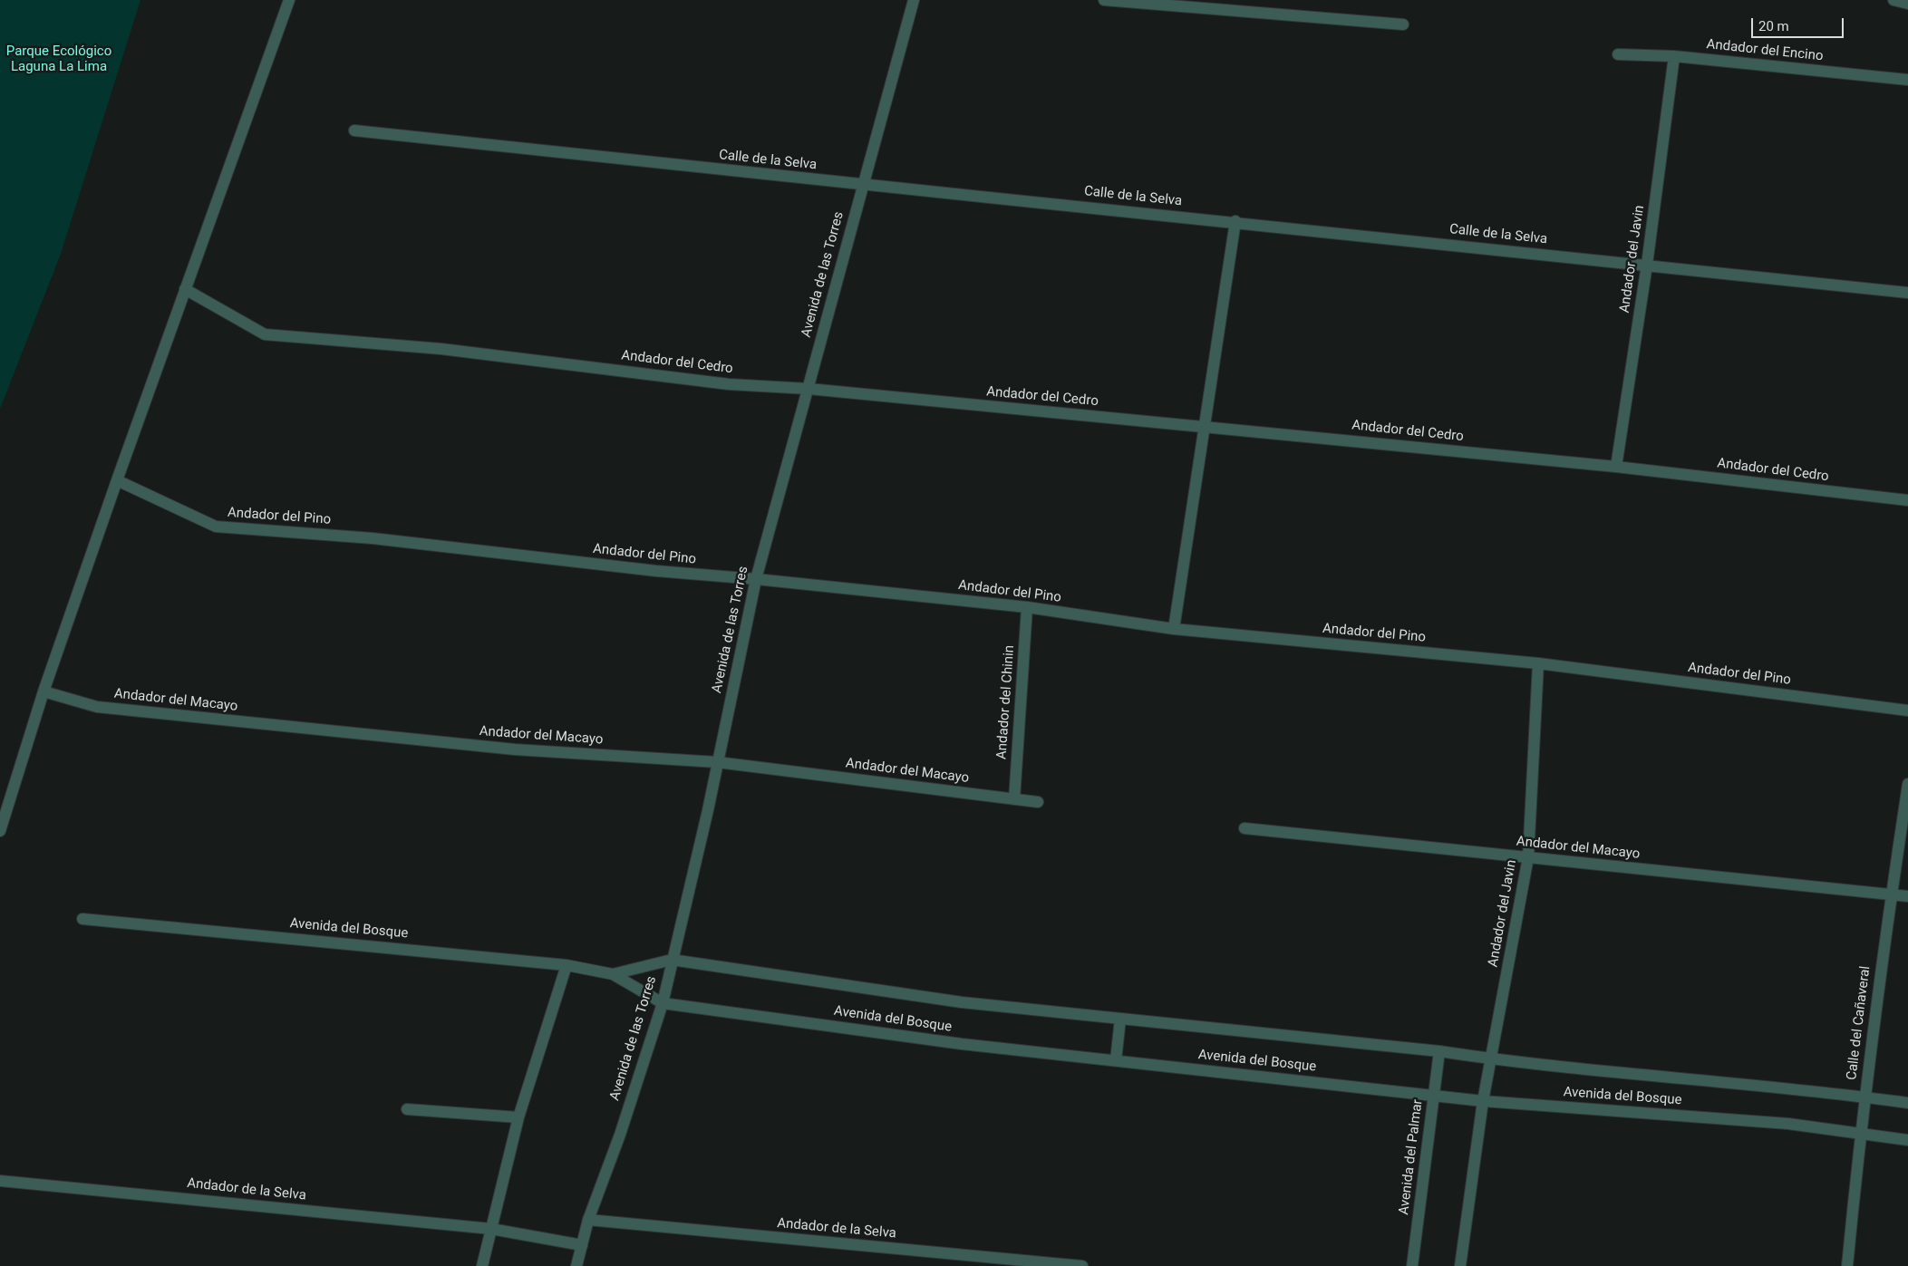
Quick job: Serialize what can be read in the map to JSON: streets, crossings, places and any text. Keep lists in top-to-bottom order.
{
  "streets": {
    "street": [
      "Andador del Encino",
      "Calle de la Selva",
      "Andador del Javin",
      "Avenida de las Torres",
      "Andador del Cedro",
      "Andador del Pino",
      "Andador del Macayo",
      "Andador del Chinin",
      "Avenida del Bosque",
      "Calle del Cañaveral",
      "Avenida del Palmar",
      "Andador de la Selva"
    ]
  },
  "crossings": [
    ["Andador del Encino", "Andador del Javin"],
    ["Calle de la Selva", "Andador del Javin"],
    ["Calle de la Selva", "Avenida de las Torres"],
    ["Andador del Javin", "Andador del Cedro"],
    ["Andador del Javin", "Andador del Pino"],
    ["Andador del Javin", "Andador del Macayo"],
    ["Andador del Javin", "Avenida del Bosque"],
    ["Avenida de las Torres", "Andador del Cedro"],
    ["Avenida de las Torres", "Andador del Pino"],
    ["Avenida de las Torres", "Andador del Macayo"],
    ["Avenida de las Torres", "Avenida del Bosque"],
    ["Avenida de las Torres", "Andador de la Selva"],
    ["Andador del Pino", "Andador del Chinin"],
    ["Andador del Macayo", "Andador del Chinin"],
    ["Andador del Macayo", "Calle del Cañaveral"],
    ["Avenida del Bosque", "Calle del Cañaveral"],
    ["Avenida del Bosque", "Avenida del Palmar"]
  ],
  "parks": ["Parque Ecológico Laguna La Lima"],
  "scale_bar": "20 m"
}
